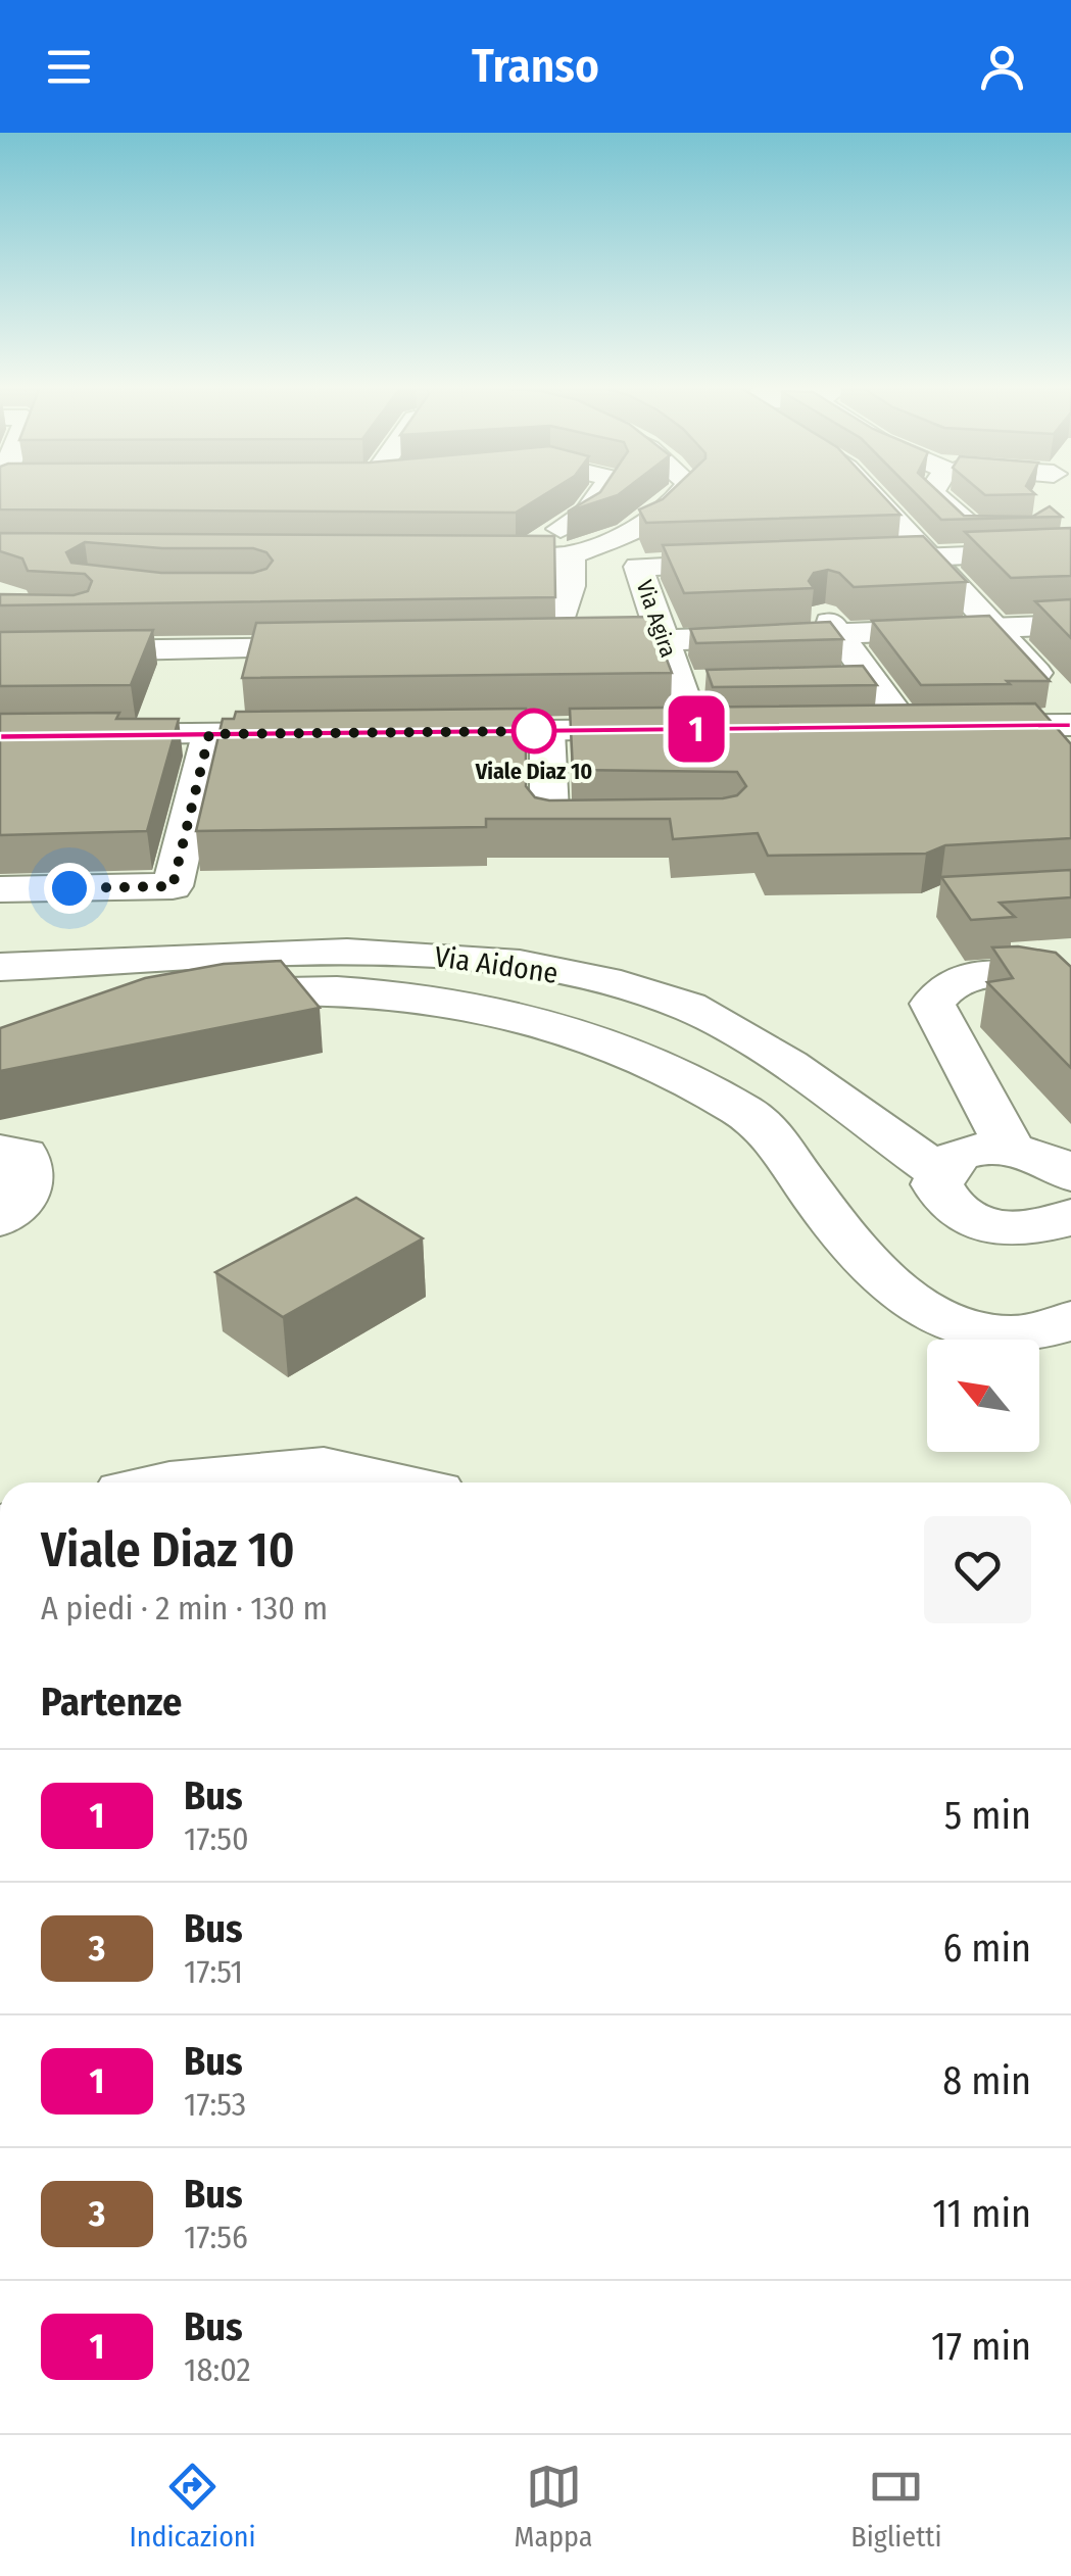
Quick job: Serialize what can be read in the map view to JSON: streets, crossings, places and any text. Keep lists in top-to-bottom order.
{
  "streets": {
    "street": ["Via Agira", "Via Aidone"]
  },
  "places": ["Viale Diaz 10"],
  "lines": ["bus line 1"],
  "north": "top left",
  "page": {
    "header": "Transo",
    "on_map": "1",
    "heading": [
      ["Viale Diaz 10", "A piedi · 2 min · 130 m"],
      "Partenze"
    ],
    "list": [
      {
        "mark": "1",
        "name": "Bus",
        "note": "17:50",
        "value": "5 min"
      },
      {
        "mark": "3",
        "name": "Bus",
        "note": "17:51",
        "value": "6 min"
      },
      {
        "mark": "1",
        "name": "Bus",
        "note": "17:53",
        "value": "8 min"
      },
      {
        "mark": "3",
        "name": "Bus",
        "note": "17:56",
        "value": "11 min"
      },
      {
        "mark": "1",
        "name": "Bus",
        "note": "18:02",
        "value": "17 min"
      }
    ],
    "tabs": ["Indicazioni", "Mappa", "Biglietti"]
  }
}
